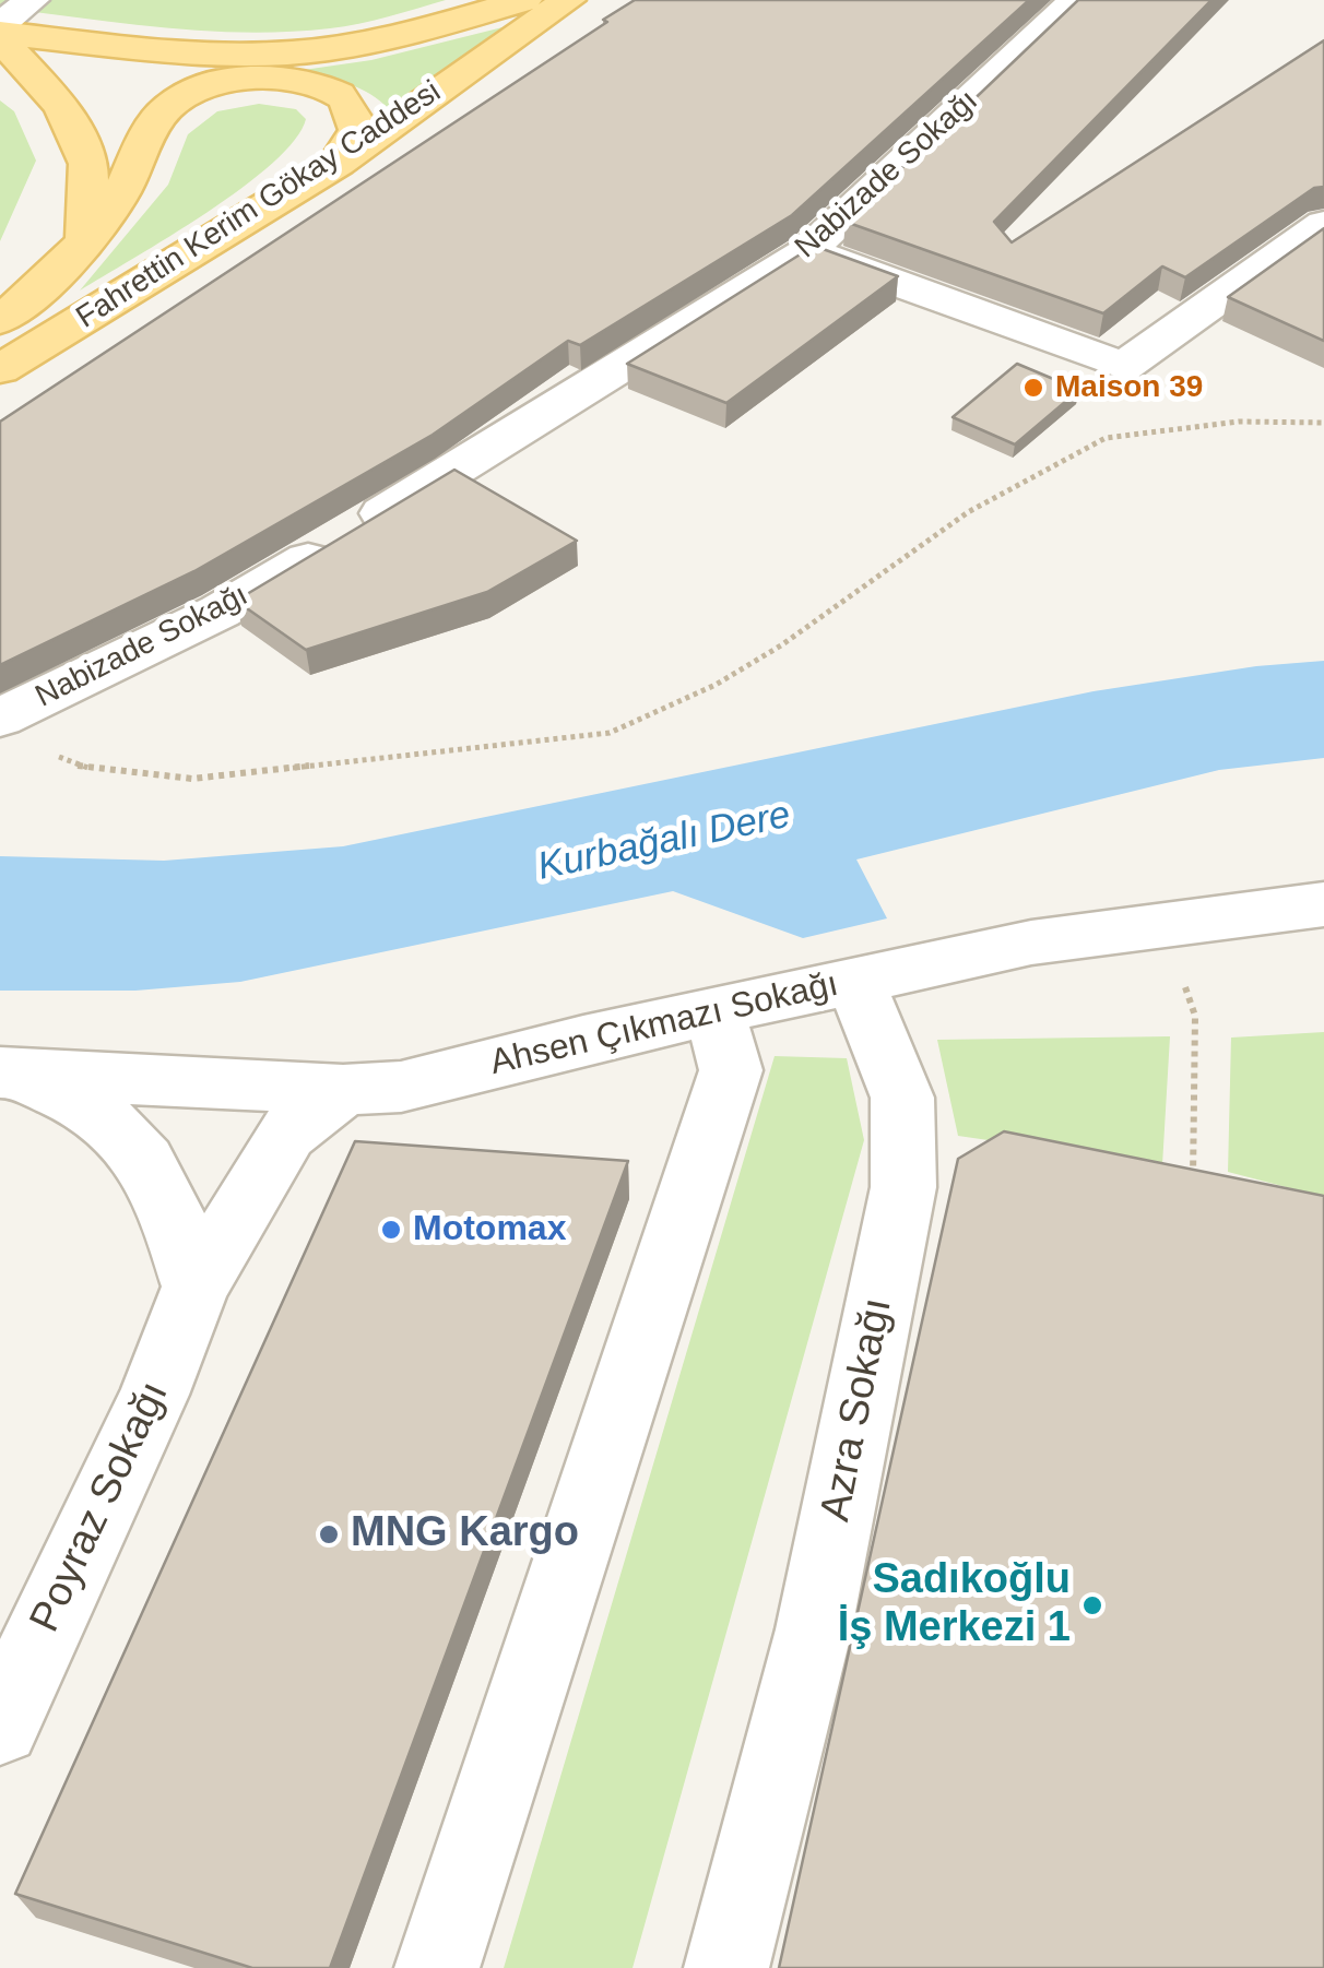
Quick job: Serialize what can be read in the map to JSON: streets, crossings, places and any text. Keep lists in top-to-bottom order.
{
  "streets": {
    "main road": ["Fahrettin Kerim Gökay Caddesi"],
    "street": [
      "Nabizade Sokağı",
      "Ahsen Çıkmazı Sokağı",
      "Azra Sokağı",
      "Poyraz Sokağı"
    ]
  },
  "crossings": [
    ["Ahsen Çıkmazı Sokağı", "Azra Sokağı"],
    ["Ahsen Çıkmazı Sokağı", "Poyraz Sokağı"]
  ],
  "water": ["Kurbağalı Dere"],
  "places": [
    "Maison 39",
    "Motomax",
    "MNG Kargo",
    "Sadıkoğlu İş Merkezi 1"
  ]
}
